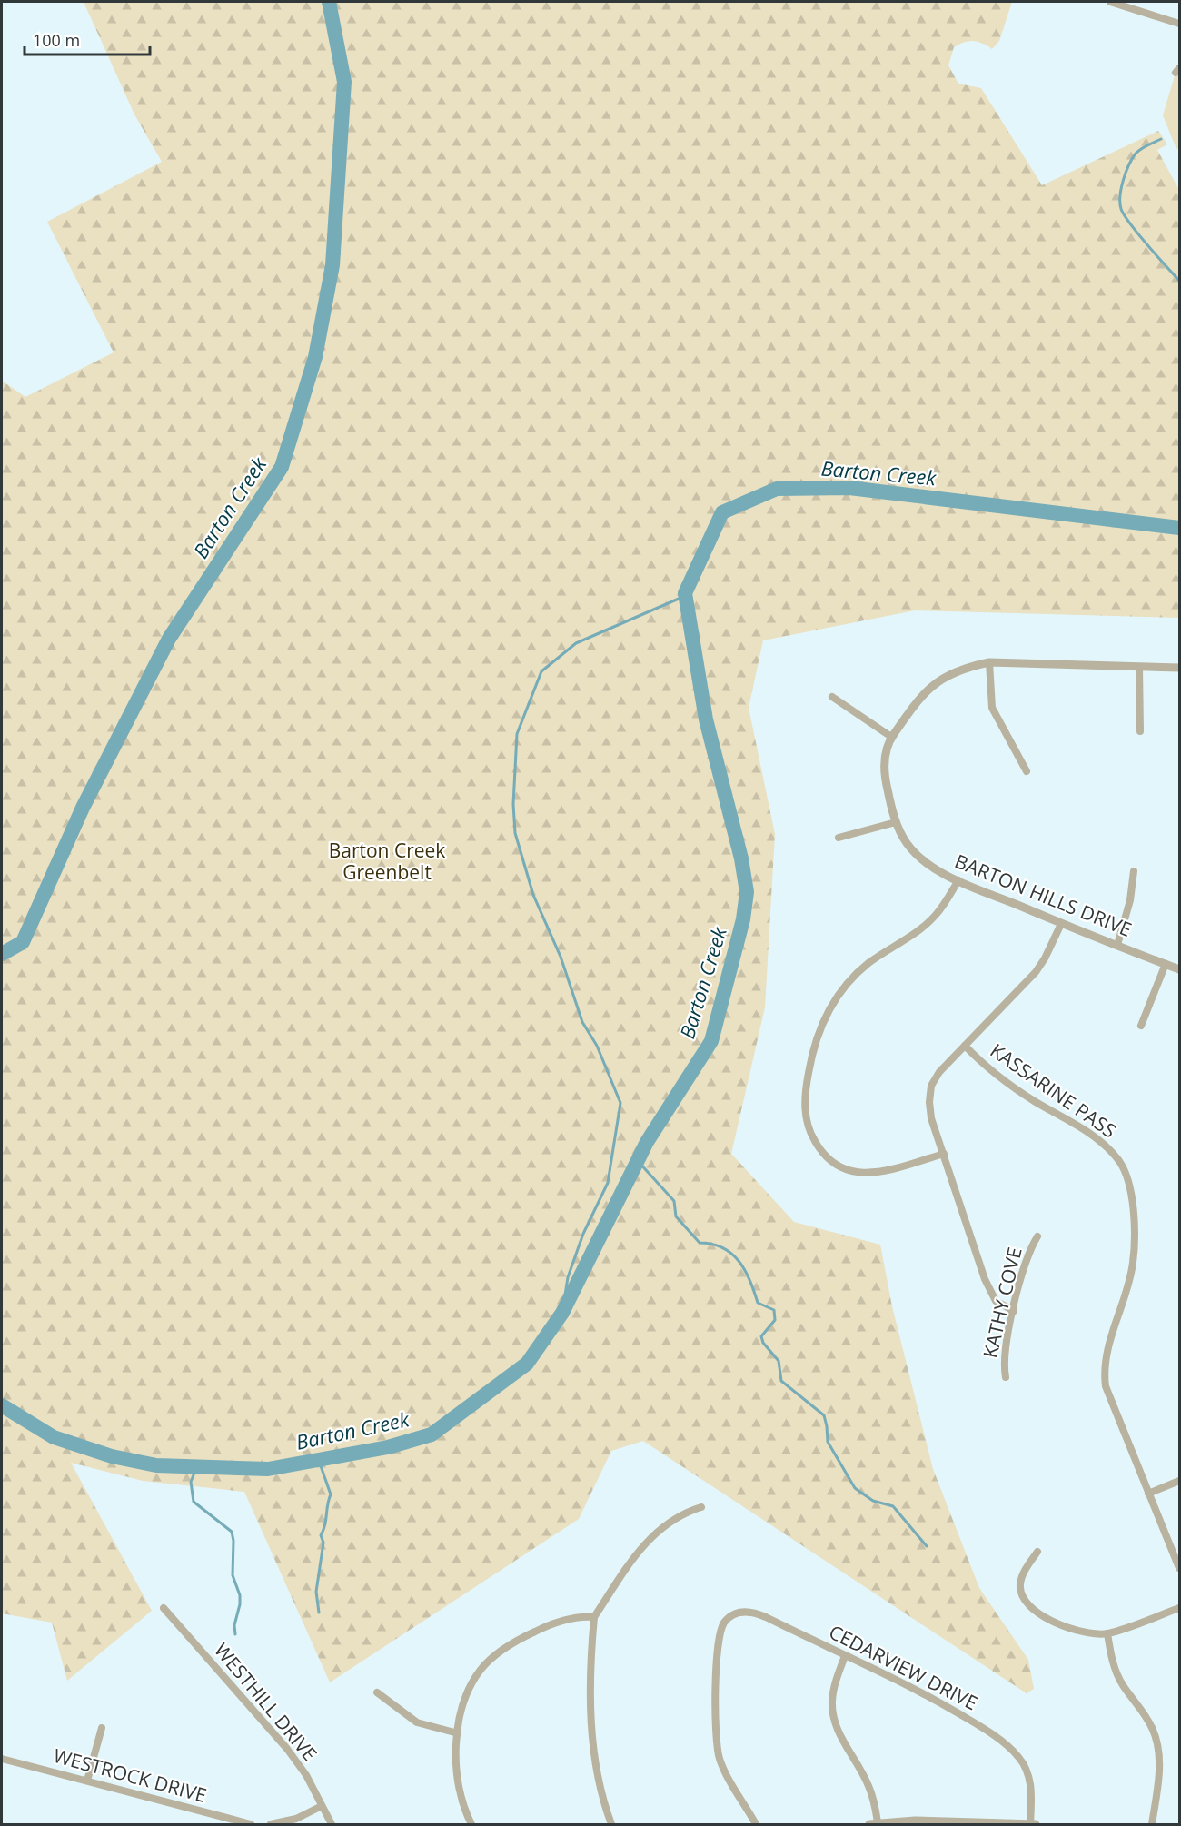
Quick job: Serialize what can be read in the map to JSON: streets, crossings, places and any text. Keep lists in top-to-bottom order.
{
  "streets": {
    "street": [
      "BARTON HILLS DRIVE",
      "KASSARINE PASS",
      "KATHY COVE",
      "CEDARVIEW DRIVE",
      "WESTHILL DRIVE",
      "WESTROCK DRIVE"
    ]
  },
  "water": ["Barton Creek"],
  "parks": ["Barton Creek Greenbelt"],
  "scale_bar": "100 m"
}
